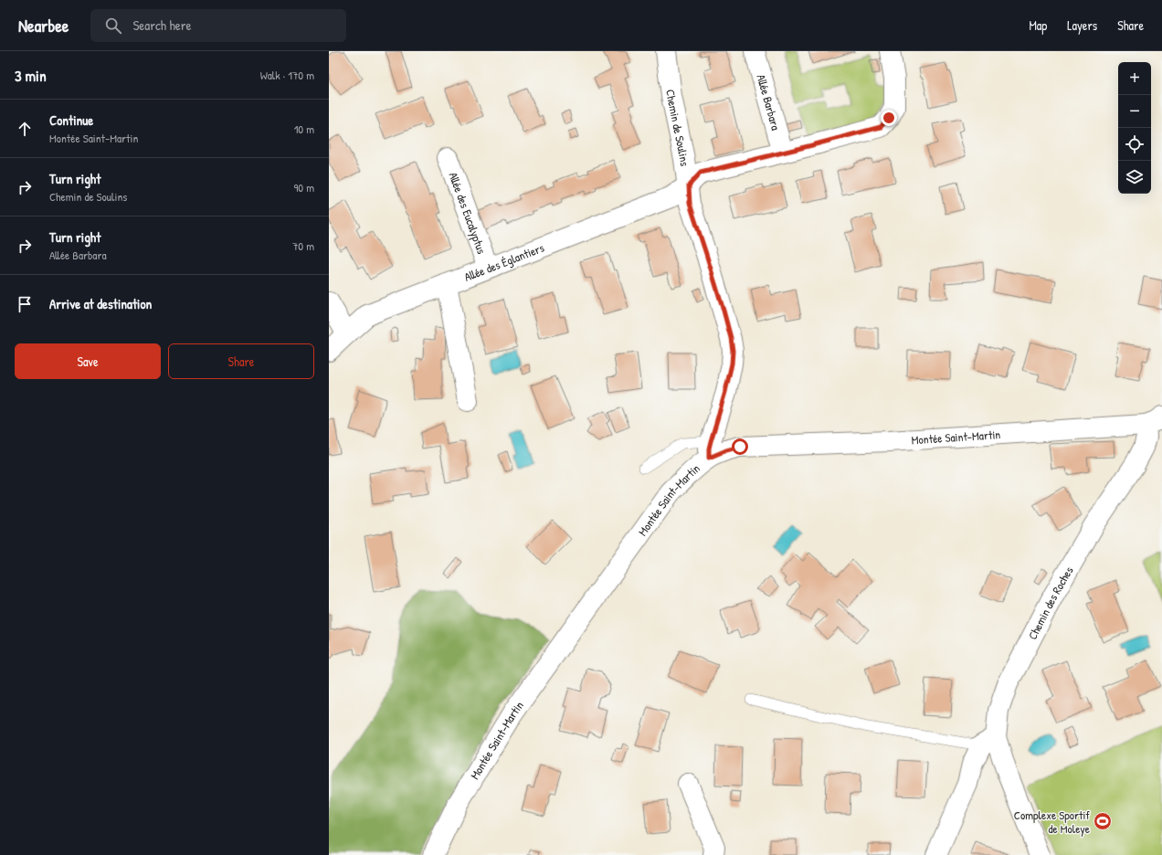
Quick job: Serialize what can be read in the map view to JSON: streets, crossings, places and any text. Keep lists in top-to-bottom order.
{
  "streets": {
    "street": [
      "Allée Barbara",
      "Chemin de Soulins",
      "Allée des Eucalyptus",
      "Allée des Églantiers",
      "Montée Saint-Martin",
      "Chemin des Roches"
    ]
  },
  "crossings": [
    ["Chemin de Soulins", "Allée des Églantiers"],
    ["Chemin de Soulins", "Montée Saint-Martin"],
    ["Allée des Eucalyptus", "Allée des Églantiers"],
    ["Montée Saint-Martin", "Chemin des Roches"]
  ],
  "places": {
    "sports": ["Complexe Sportif de Moleye"]
  },
  "page": {
    "header": "Nearbee",
    "search": "Search here",
    "nav": ["Map", "Layers", "Share"],
    "heading": ["3 min", "Walk · 170 m"],
    "map_buttons": ["+", "−"],
    "list": [
      ["Continue", "Montée Saint-Martin", "10 m"],
      ["Turn right", "Chemin de Soulins", "90 m"],
      ["Turn right", "Allée Barbara", "70 m"],
      "Arrive at destination"
    ],
    "buttons": ["Save", "Share"]
  }
}
